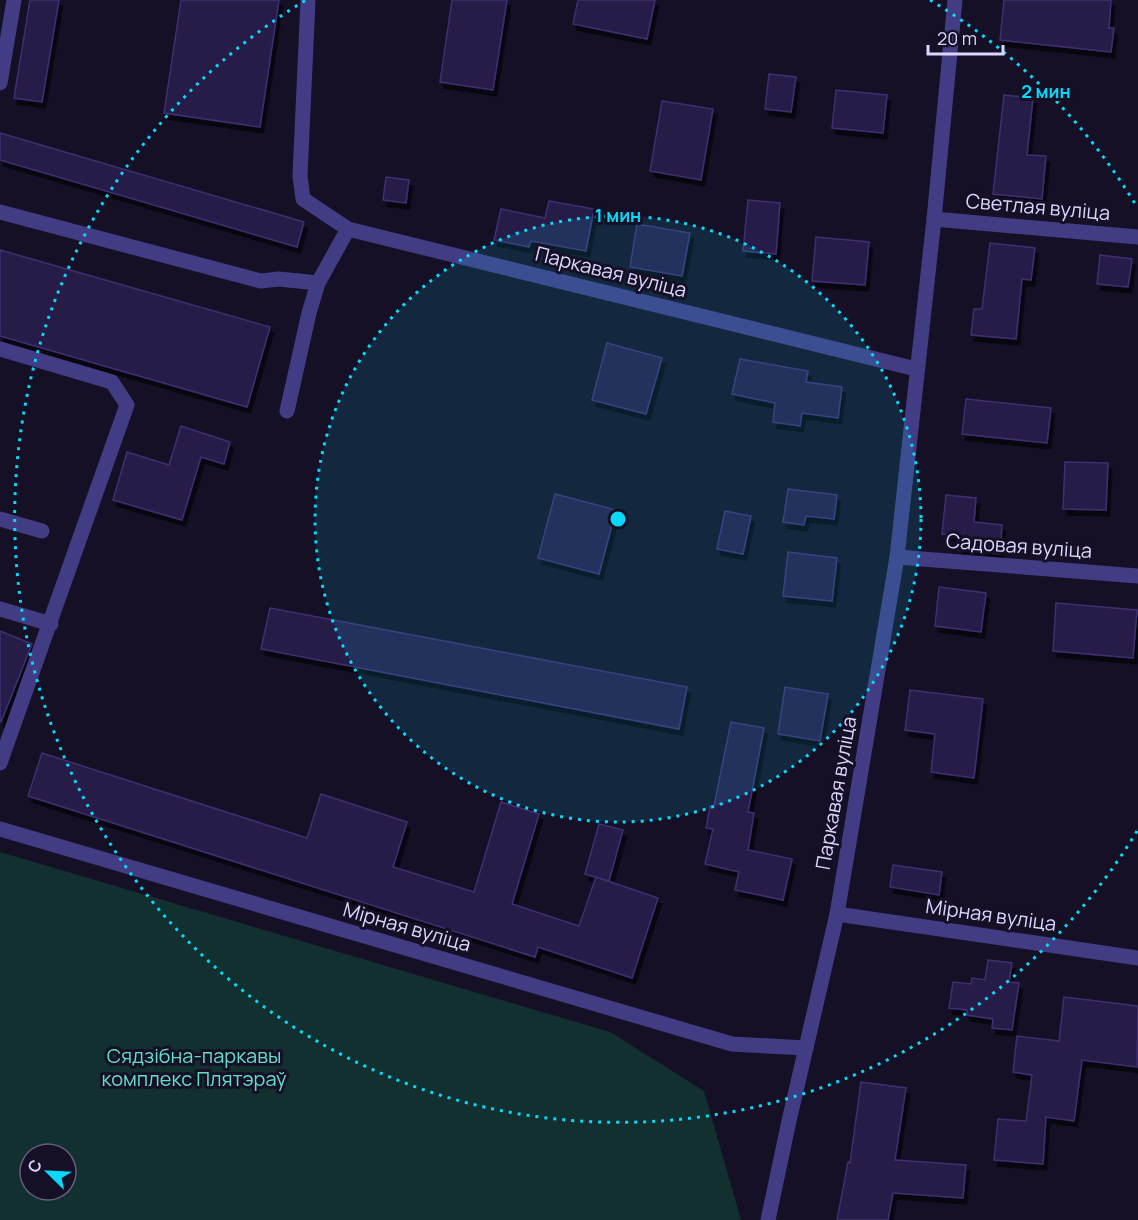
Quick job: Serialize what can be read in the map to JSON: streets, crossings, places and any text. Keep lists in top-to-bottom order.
{
  "streets": {
    "street": [
      "Светлая вуліца",
      "Паркавая вуліца",
      "Садовая вуліца",
      "Мірная вуліца"
    ]
  },
  "crossings": [
    ["Светлая вуліца", "Паркавая вуліца"],
    ["Паркавая вуліца", "Садовая вуліца"],
    ["Паркавая вуліца", "Мірная вуліца"]
  ],
  "parks": ["Сядзібна-паркавы комплекс Плятэраў"],
  "scale_bar": "20 m",
  "north": "top left",
  "rings": ["2 мин", "1 мин"]
}
